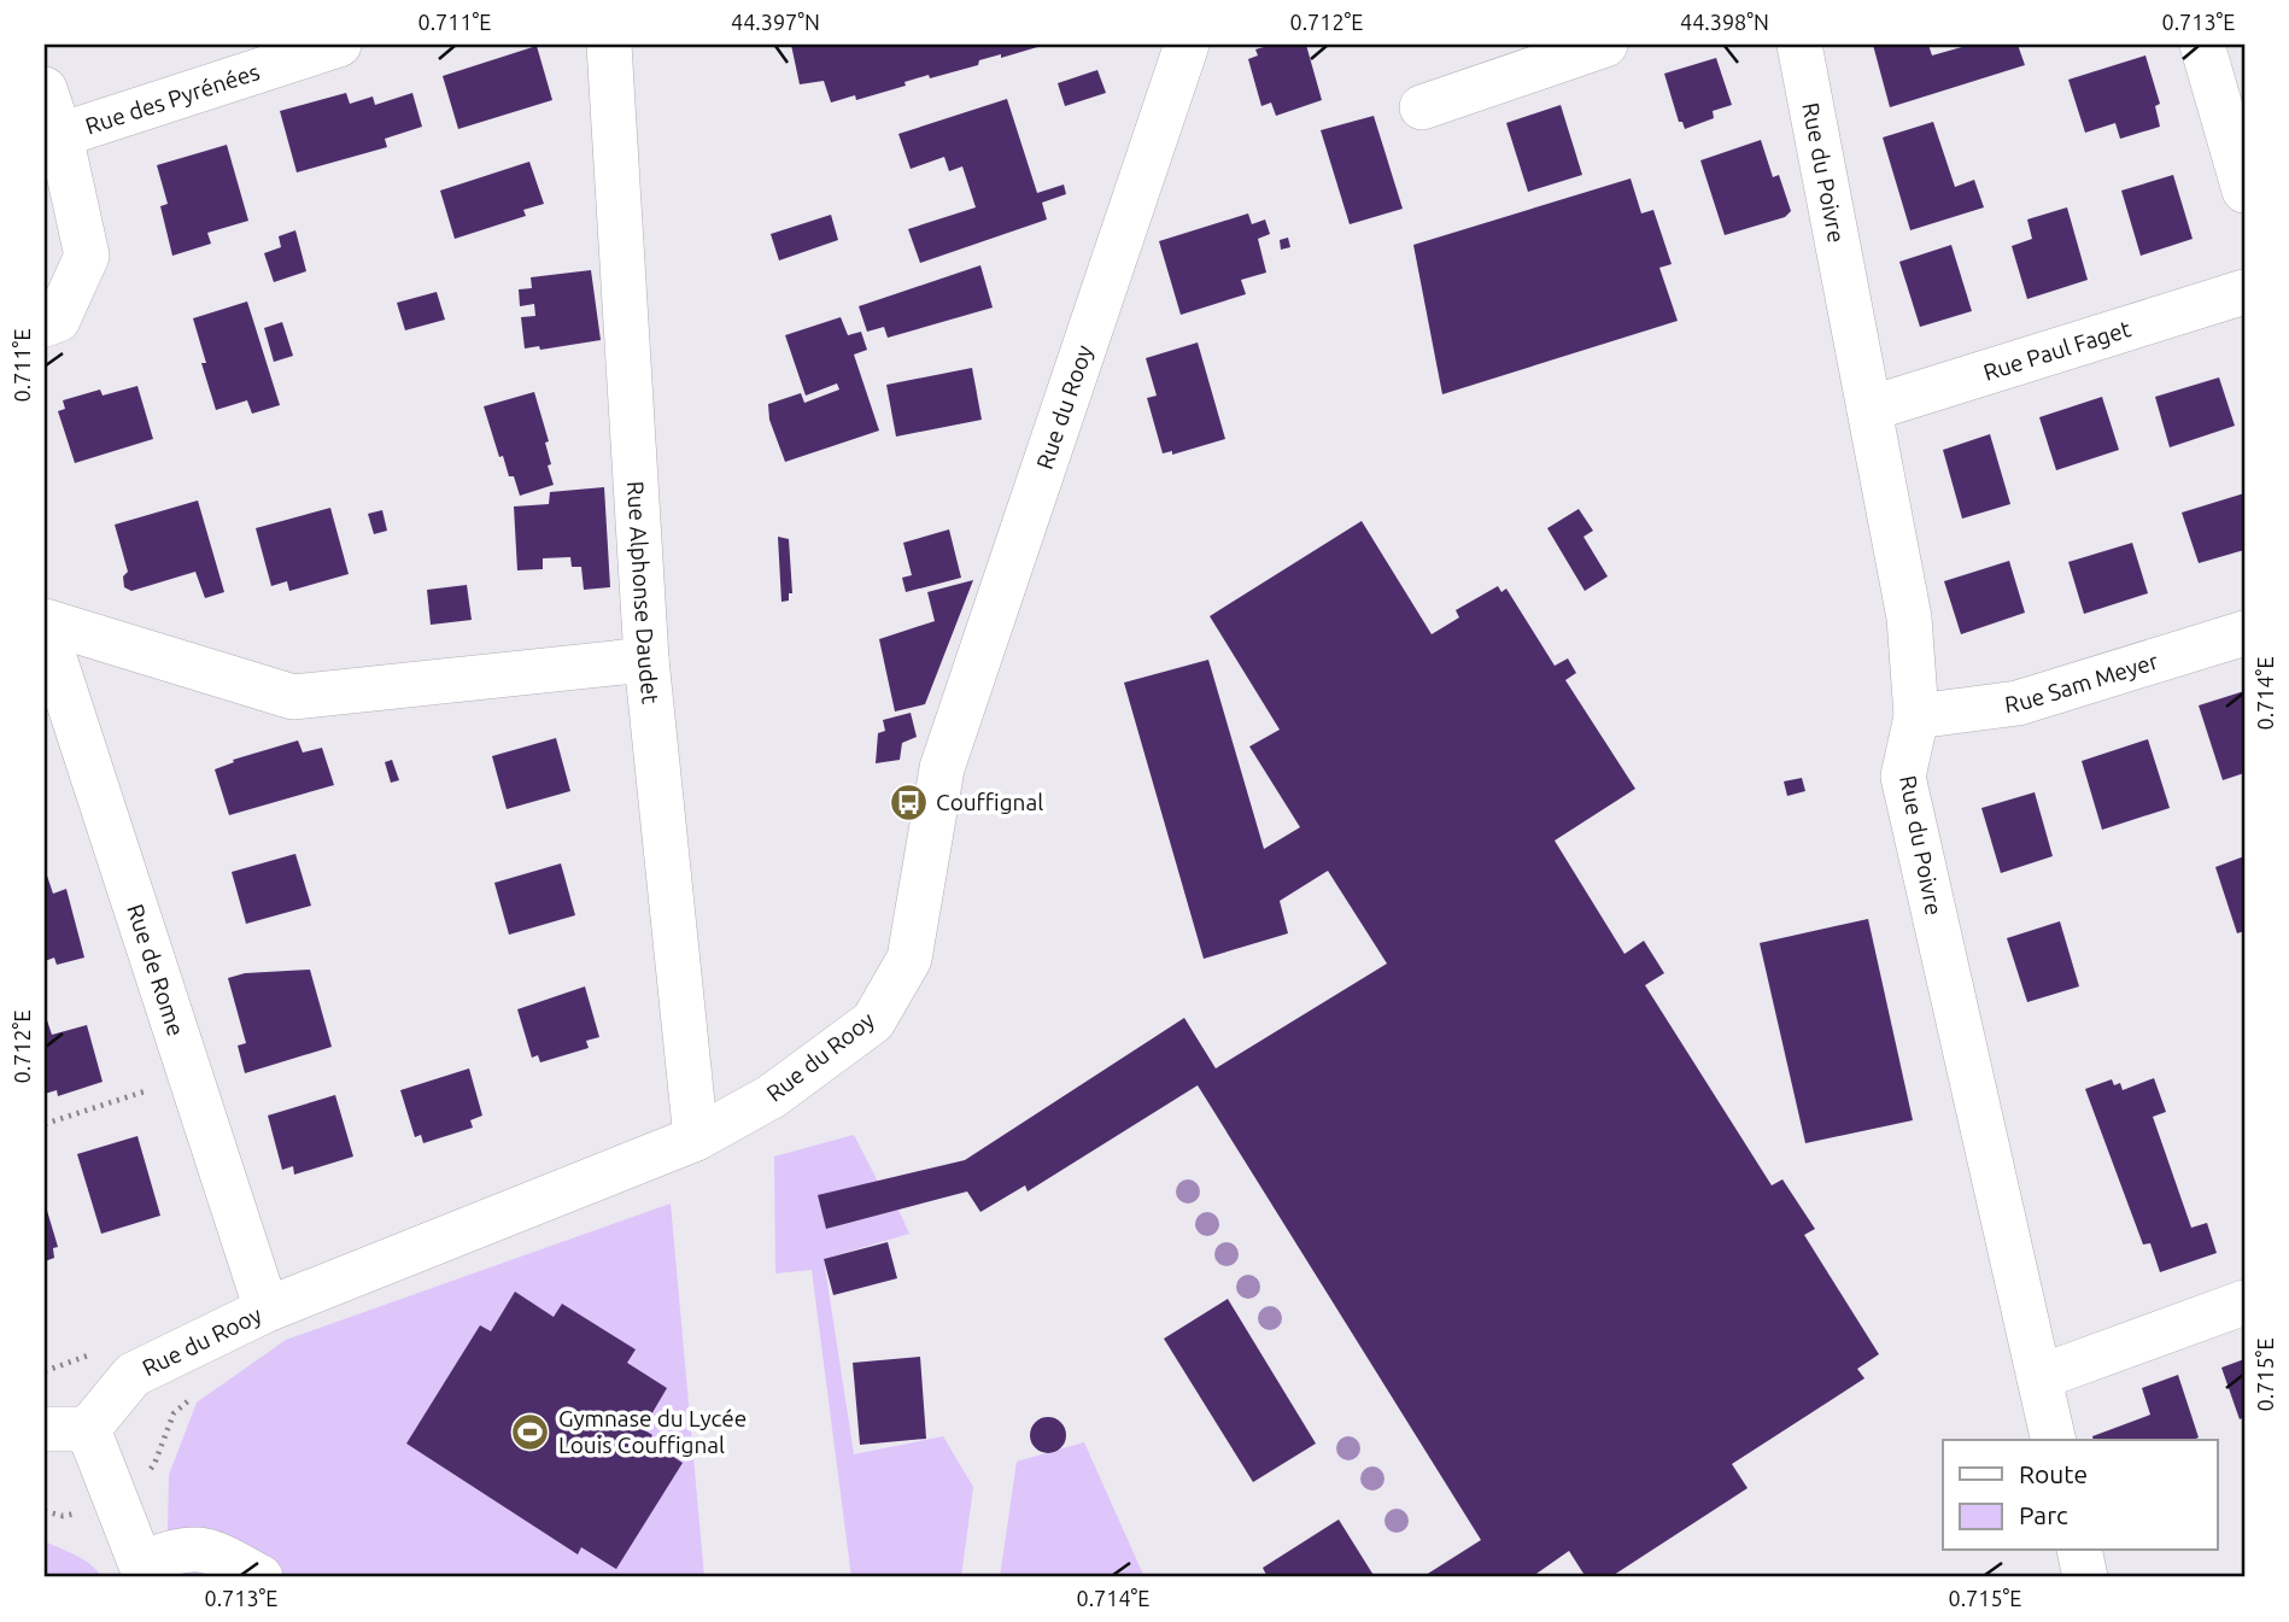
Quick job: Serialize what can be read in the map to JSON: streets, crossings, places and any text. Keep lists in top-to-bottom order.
{
  "streets": {
    "street": [
      "Rue des Pyrénées",
      "Rue du Poivre",
      "Rue Paul Faget",
      "Rue du Rooy",
      "Rue Alphonse Daudet",
      "Rue Sam Meyer",
      "Rue de Rome"
    ]
  },
  "crossings": [
    ["Rue du Poivre", "Rue Paul Faget"],
    ["Rue du Poivre", "Rue Sam Meyer"],
    ["Rue du Rooy", "Rue Alphonse Daudet"],
    ["Rue du Rooy", "Rue de Rome"]
  ],
  "places": {
    "bus stop": ["Couffignal"],
    "sports": ["Gymnase du Lycée Louis Couffignal"]
  },
  "legend": ["Route", "Parc"],
  "coordinates": [
    "0.711°E",
    "44.397°N",
    "0.712°E",
    "44.398°N",
    "0.713°E",
    "0.714°E",
    "0.715°E"
  ]
}
